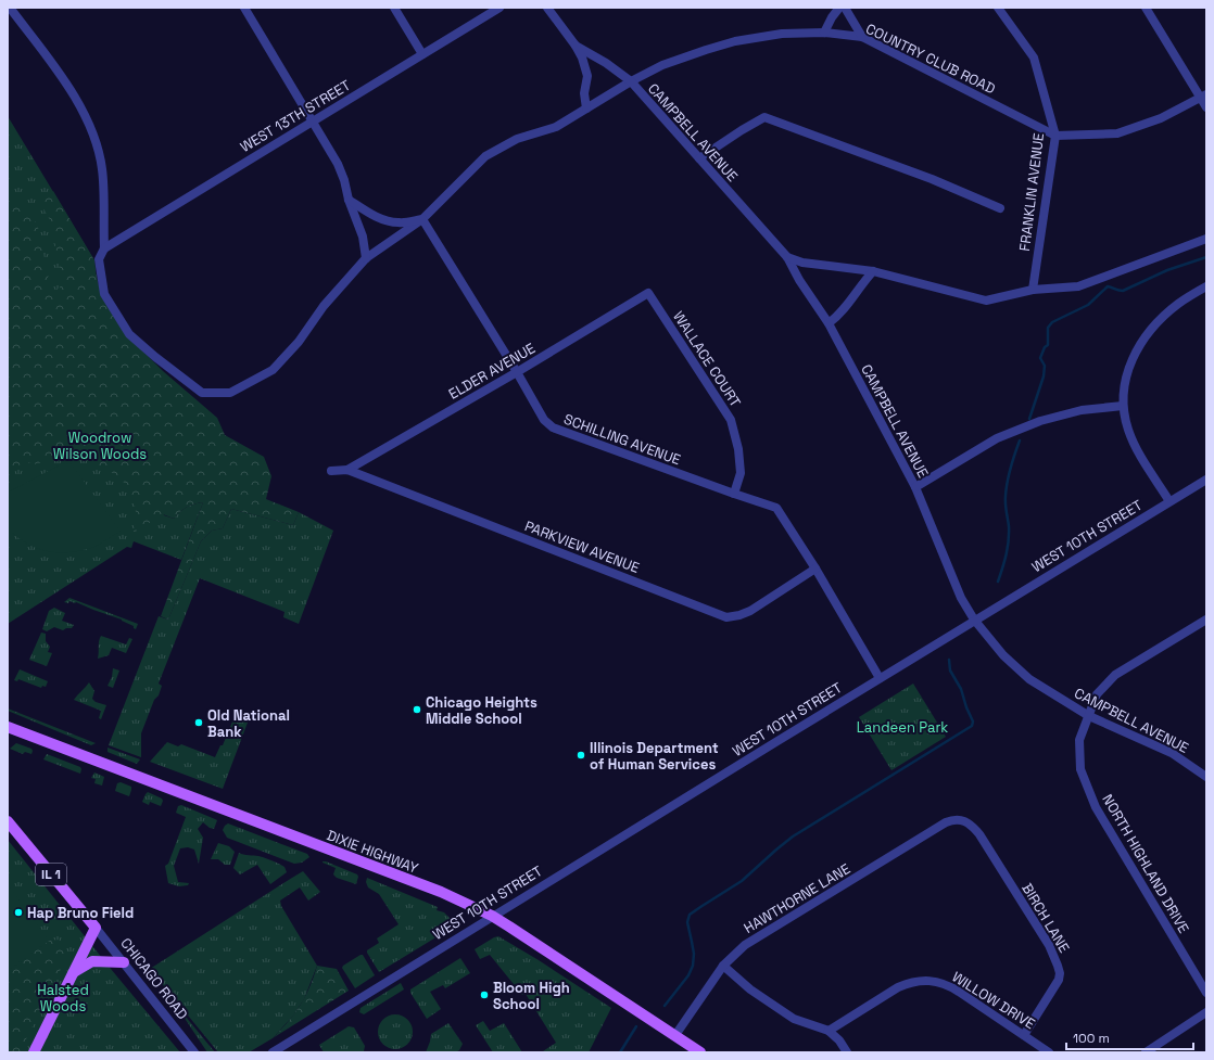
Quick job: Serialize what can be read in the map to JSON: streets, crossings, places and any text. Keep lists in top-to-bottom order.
{
  "streets": {
    "main road": ["DIXIE HIGHWAY", "IL 1", "CHICAGO ROAD"],
    "street": [
      "COUNTRY CLUB ROAD",
      "WEST 13TH STREET",
      "CAMPBELL AVENUE",
      "FRANKLIN AVENUE",
      "WALLACE COURT",
      "ELDER AVENUE",
      "SCHILLING AVENUE",
      "WEST 10TH STREET",
      "PARKVIEW AVENUE",
      "NORTH HIGHLAND DRIVE",
      "HAWTHORNE LANE",
      "BIRCH LANE",
      "WILLOW DRIVE"
    ]
  },
  "crossings": [
    ["COUNTRY CLUB ROAD", "WEST 13TH STREET"],
    ["COUNTRY CLUB ROAD", "CAMPBELL AVENUE"],
    ["COUNTRY CLUB ROAD", "FRANKLIN AVENUE"],
    ["COUNTRY CLUB ROAD", "SCHILLING AVENUE"],
    ["CAMPBELL AVENUE", "WEST 10TH STREET"],
    ["CAMPBELL AVENUE", "NORTH HIGHLAND DRIVE"],
    ["WALLACE COURT", "ELDER AVENUE"],
    ["WALLACE COURT", "SCHILLING AVENUE"],
    ["ELDER AVENUE", "SCHILLING AVENUE"],
    ["ELDER AVENUE", "PARKVIEW AVENUE"],
    ["SCHILLING AVENUE", "WEST 10TH STREET"],
    ["SCHILLING AVENUE", "PARKVIEW AVENUE"],
    ["WEST 10TH STREET", "DIXIE HIGHWAY"],
    ["DIXIE HIGHWAY", "HAWTHORNE LANE"],
    ["HAWTHORNE LANE", "BIRCH LANE"],
    ["BIRCH LANE", "WILLOW DRIVE"]
  ],
  "parks": ["Woodrow Wilson Woods", "Landeen Park", "Halsted Woods"],
  "places": [
    "Chicago Heights Middle School",
    "Old National Bank",
    "Illinois Department of Human Services",
    "Hap Bruno Field",
    "Bloom High School"
  ],
  "scale_bar": "100 m"
}
